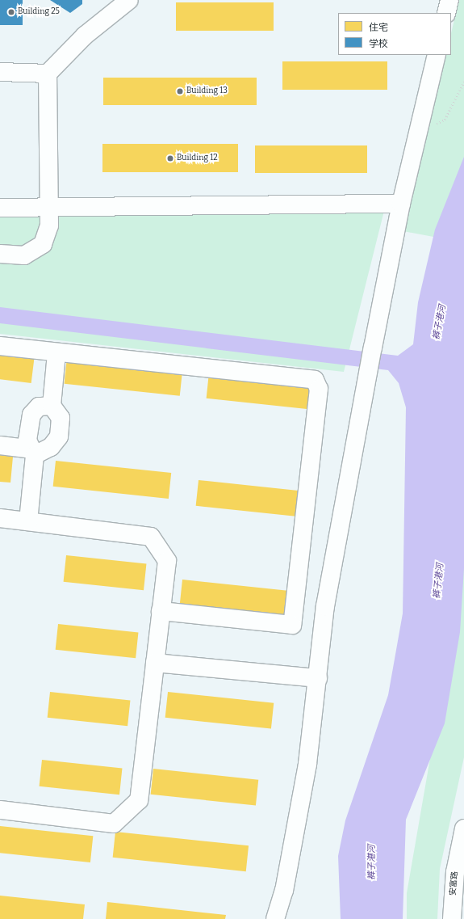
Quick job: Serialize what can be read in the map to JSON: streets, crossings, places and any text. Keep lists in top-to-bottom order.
{
  "streets": {
    "street": ["安富路"]
  },
  "water": ["裤子港河"],
  "places": ["Building 25", "Building 13", "Building 12"],
  "legend": ["住宅", "学校"]
}
